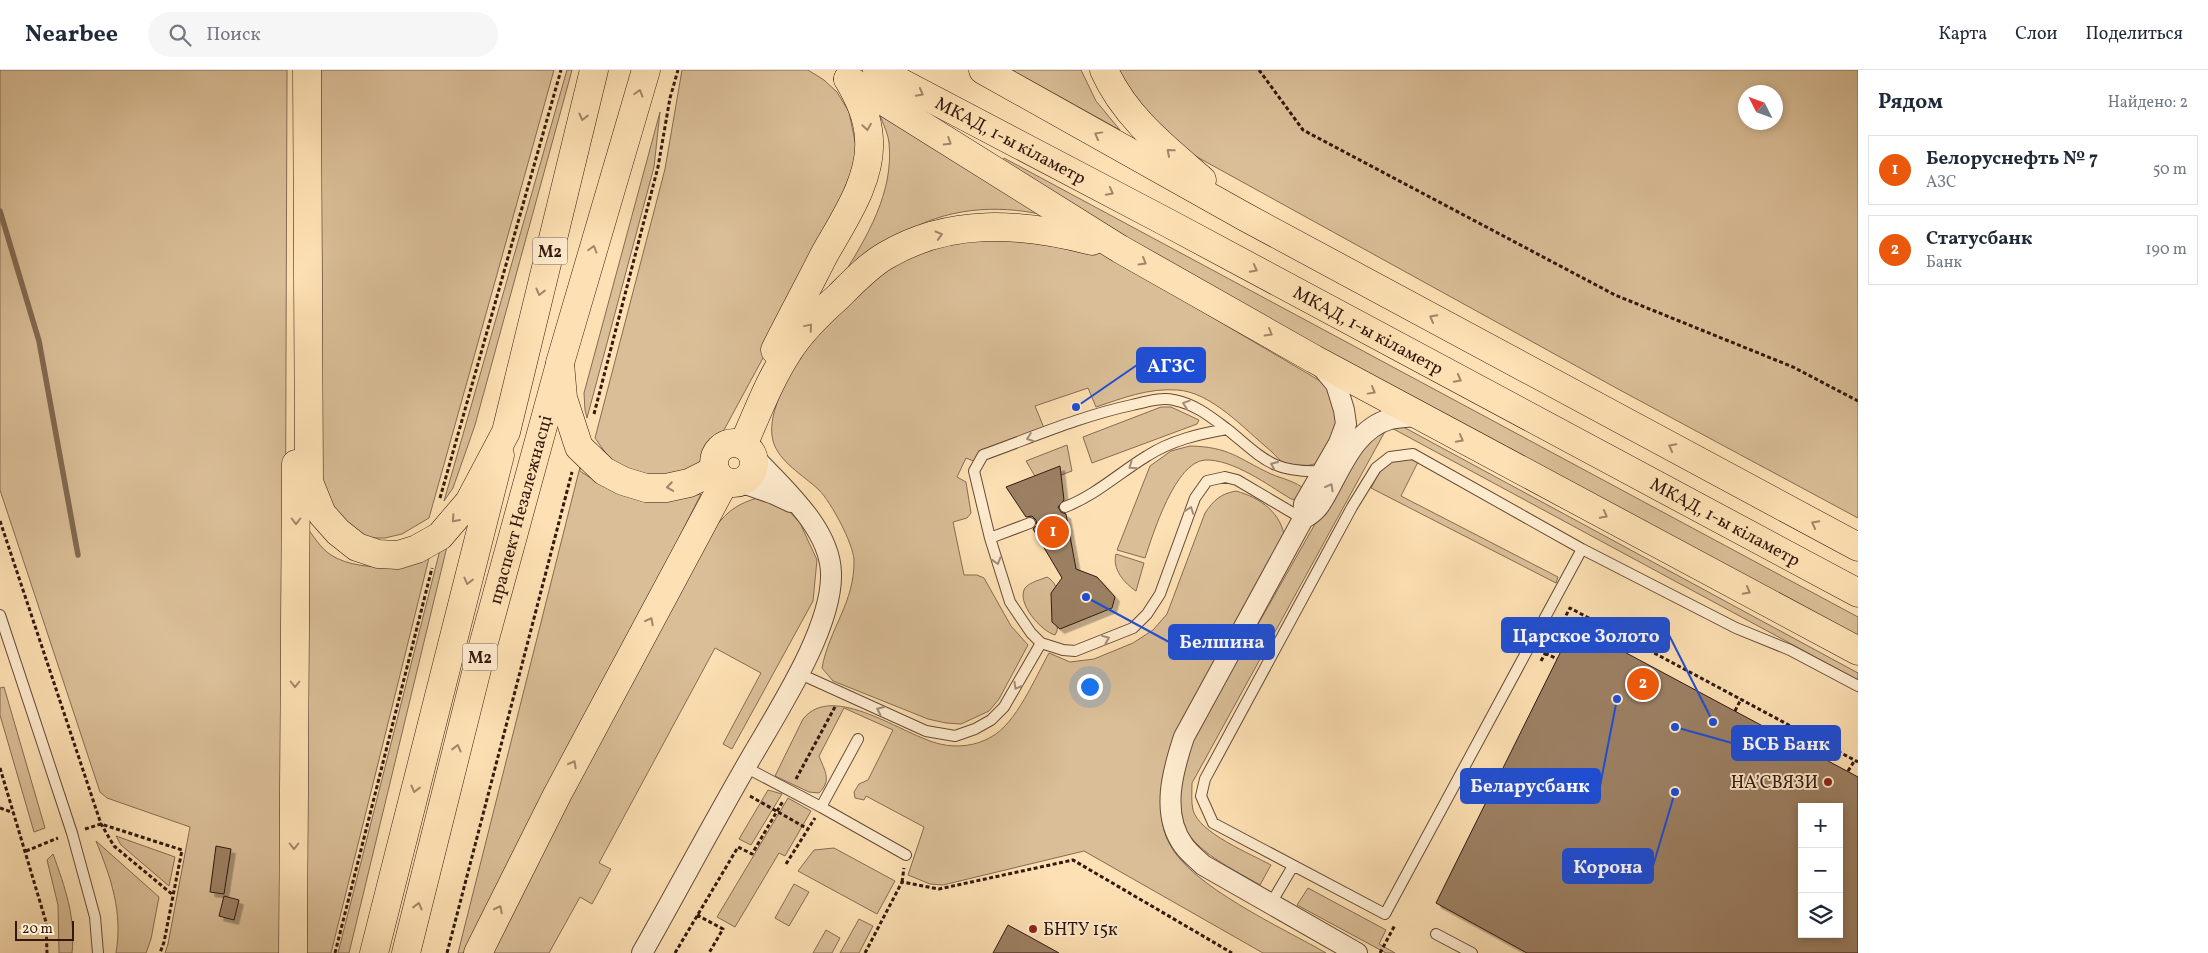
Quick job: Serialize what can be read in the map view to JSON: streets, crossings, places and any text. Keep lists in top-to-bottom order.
{
  "streets": {
    "main road": ["МКАД, 1-ы кіламетр", "М2", "праспект Незалежнасці"]
  },
  "places": [
    "АГЗС",
    "Белшина",
    "Беларусбанк",
    "Царское Золото",
    "БСБ Банк",
    "НАʼСВЯЗИ",
    "Корона",
    "БНТУ 15к"
  ],
  "scale_bar": "20 m",
  "north": "top left",
  "page": {
    "header": "Nearbee",
    "search": "Поиск",
    "nav": ["Карта", "Слои", "Поделиться"],
    "heading": ["Рядом", "Найдено: 2"],
    "list": [
      {
        "mark": "1",
        "name": "Белоруснефть № 7",
        "note": "АЗС",
        "value": "50 m"
      },
      {
        "mark": "2",
        "name": "Статусбанк",
        "note": "Банк",
        "value": "190 m"
      }
    ],
    "pins": ["1", "2"],
    "map_buttons": ["+", "−"],
    "scale": "20 m"
  }
}
